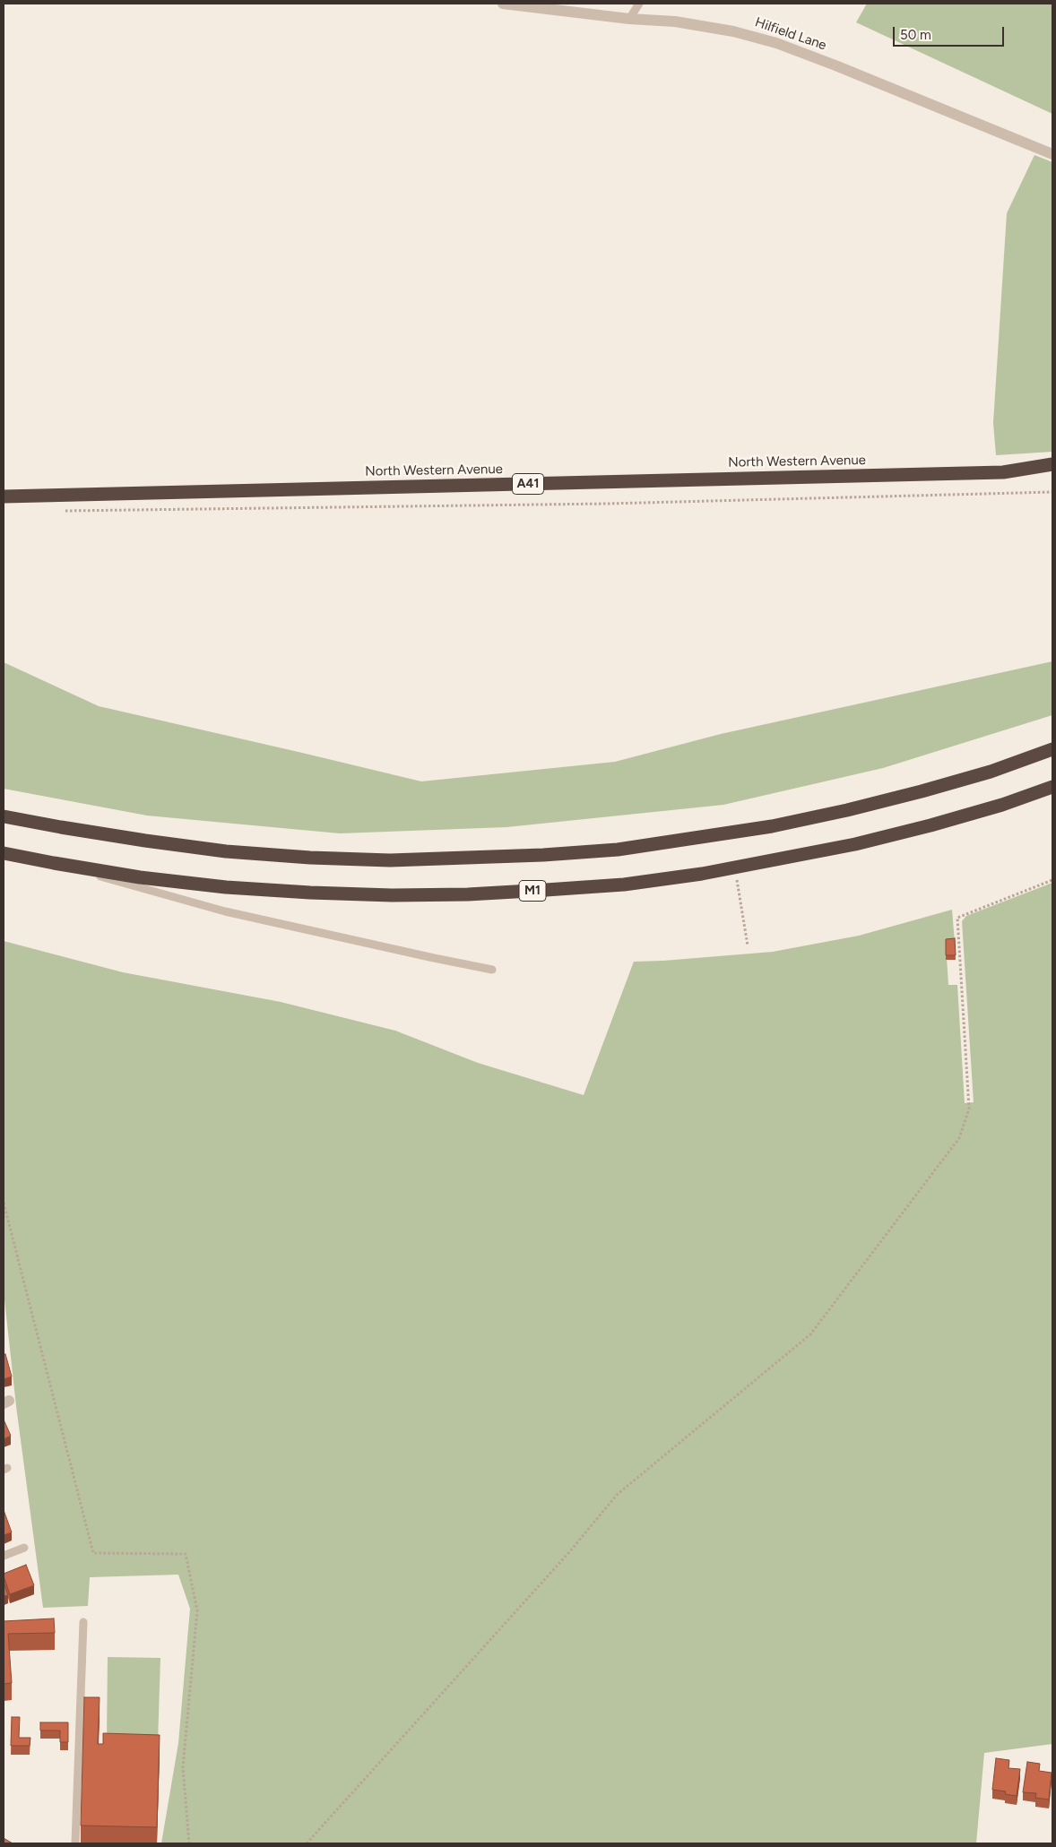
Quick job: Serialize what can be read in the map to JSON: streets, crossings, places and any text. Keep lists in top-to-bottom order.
{
  "streets": {
    "highway": ["North Western Avenue", "A41", "M1"],
    "street": ["Hilfield Lane"]
  },
  "scale_bar": "50 m"
}
